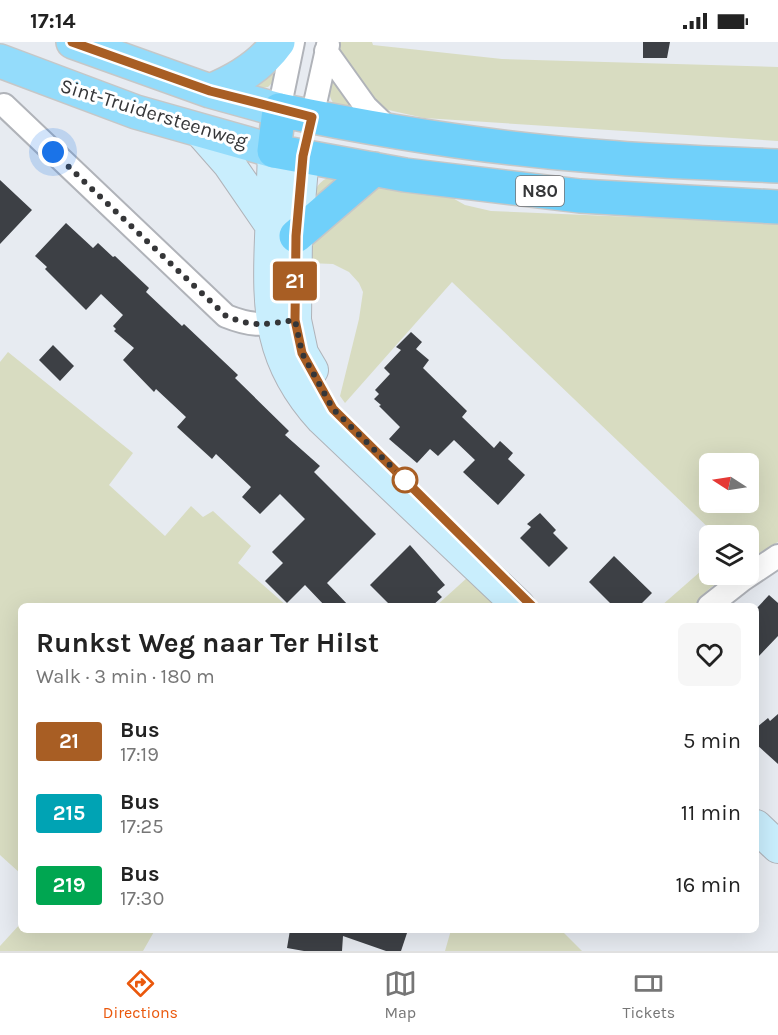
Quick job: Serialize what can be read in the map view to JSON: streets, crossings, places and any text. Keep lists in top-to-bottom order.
{
  "streets": {
    "highway": ["Sint-Truidersteenweg", "N80"]
  },
  "crossings": [
    ["Sint-Truidersteenweg", "N80"]
  ],
  "lines": ["bus line 21"],
  "north": "left",
  "page": {
    "status": "17:14",
    "on_map": "21",
    "heading": ["Runkst Weg naar Ter Hilst", "Walk · 3 min · 180 m"],
    "list": [
      {
        "mark": "21",
        "name": "Bus",
        "note": "17:19",
        "value": "5 min"
      },
      {
        "mark": "215",
        "name": "Bus",
        "note": "17:25",
        "value": "11 min"
      },
      {
        "mark": "219",
        "name": "Bus",
        "note": "17:30",
        "value": "16 min"
      }
    ],
    "tabs": ["Directions", "Map", "Tickets"]
  }
}
